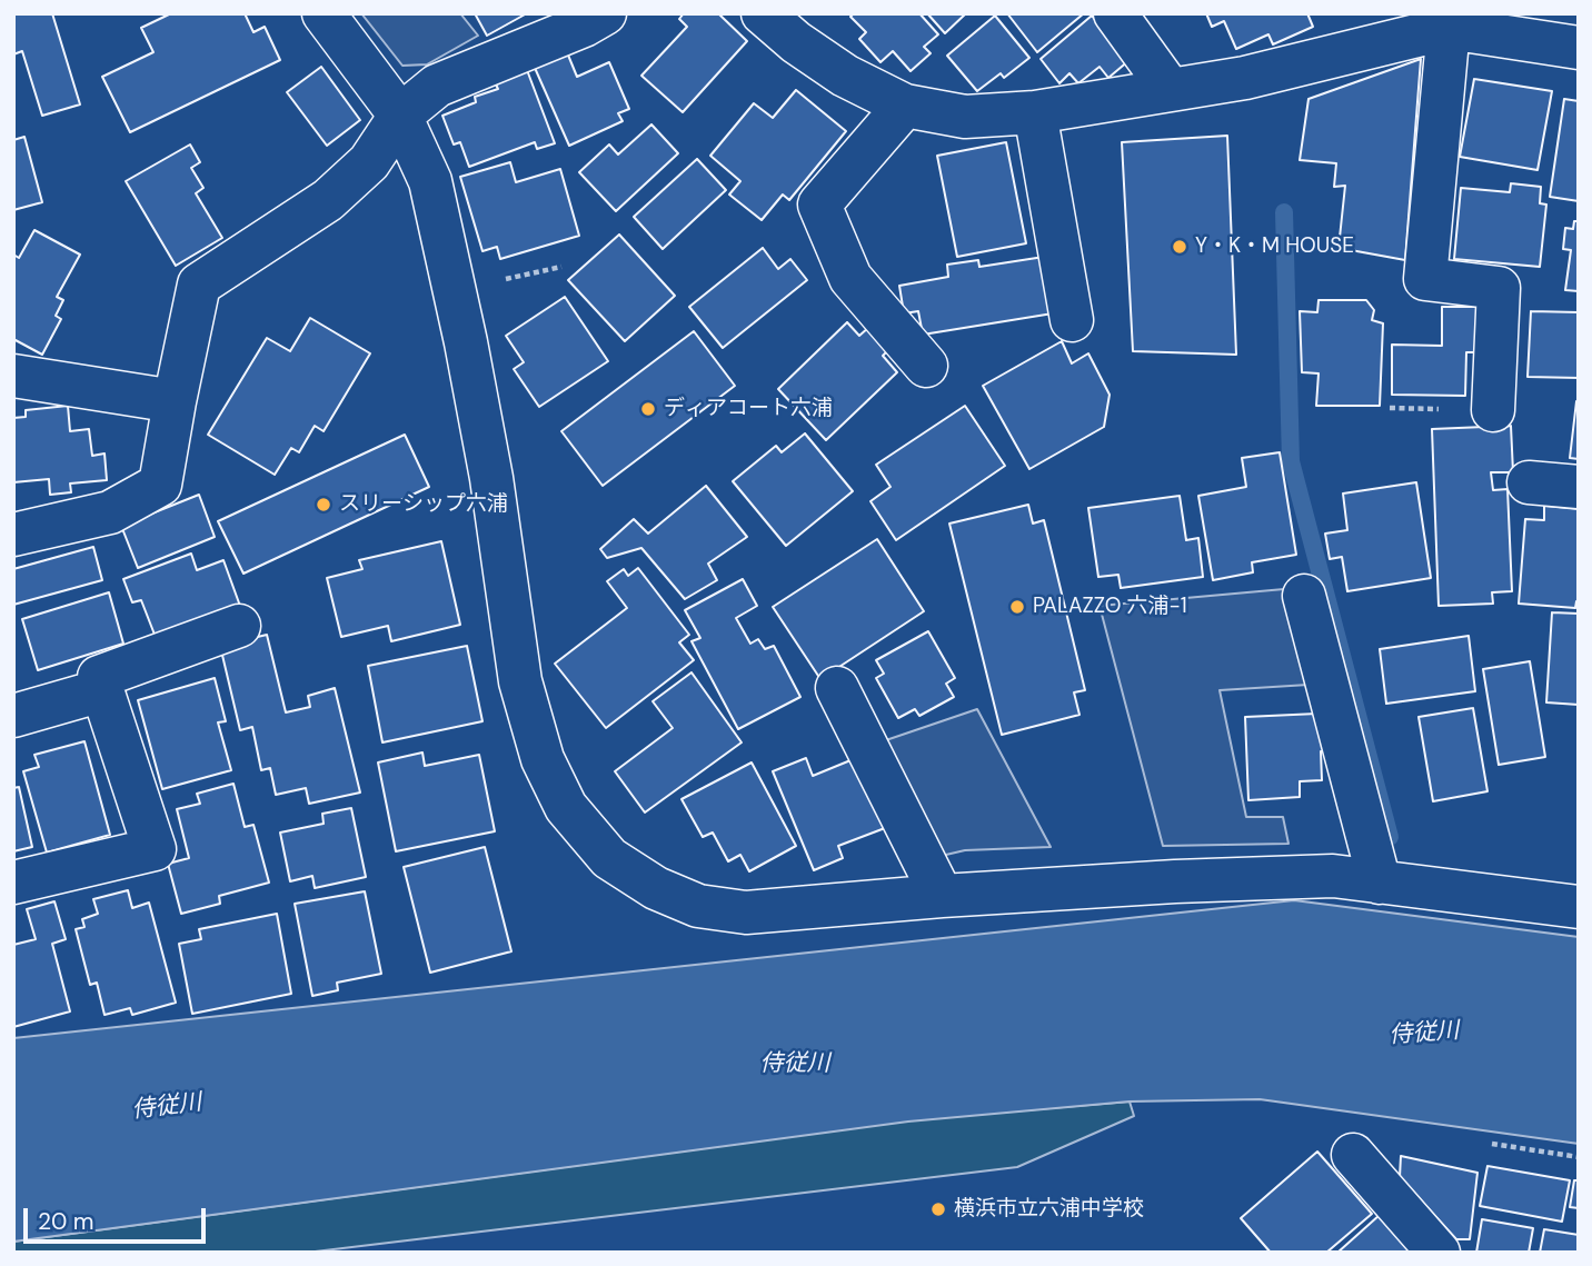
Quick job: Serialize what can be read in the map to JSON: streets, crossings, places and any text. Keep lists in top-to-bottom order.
{
  "water": ["侍従川"],
  "places": [
    "Y・K・M HOUSE",
    "ディアコート六浦",
    "スリーシップ六浦",
    "PALAZZO 六浦-1",
    "横浜市立六浦中学校"
  ],
  "scale_bar": "20 m"
}
